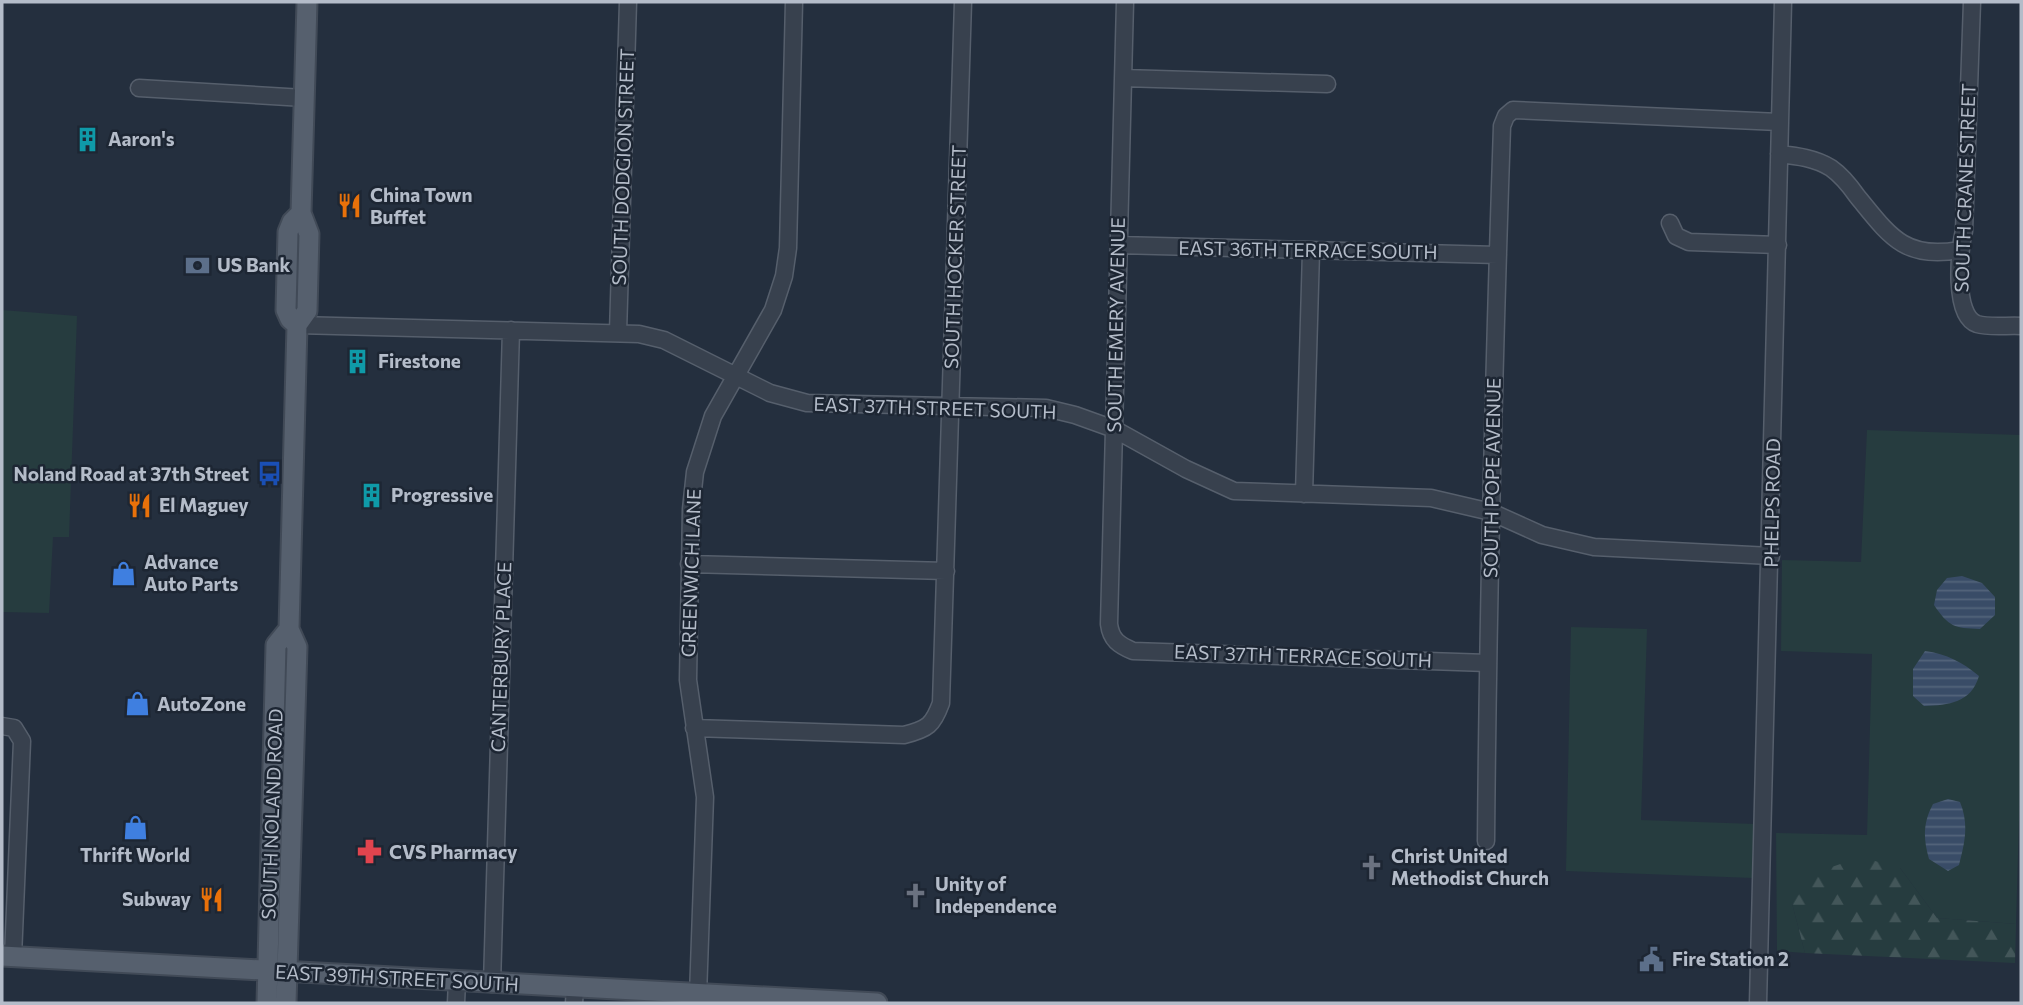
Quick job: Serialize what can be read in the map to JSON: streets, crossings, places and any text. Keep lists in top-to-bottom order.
{
  "streets": {
    "main road": ["SOUTH NOLAND ROAD", "EAST 39TH STREET SOUTH"],
    "street": [
      "SOUTH DODGION STREET",
      "SOUTH CRANE STREET",
      "EAST 36TH TERRACE SOUTH",
      "SOUTH HOCKER STREET",
      "SOUTH EMERY AVENUE",
      "EAST 37TH STREET SOUTH",
      "SOUTH POPE AVENUE",
      "PHELPS ROAD",
      "GREENWICH LANE",
      "EAST 37TH TERRACE SOUTH",
      "CANTERBURY PLACE"
    ]
  },
  "crossings": [
    ["SOUTH DODGION STREET", "EAST 37TH STREET SOUTH"],
    ["EAST 36TH TERRACE SOUTH", "SOUTH EMERY AVENUE"],
    ["EAST 36TH TERRACE SOUTH", "SOUTH POPE AVENUE"],
    ["SOUTH HOCKER STREET", "EAST 37TH STREET SOUTH"],
    ["SOUTH HOCKER STREET", "GREENWICH LANE"],
    ["SOUTH EMERY AVENUE", "EAST 37TH STREET SOUTH"],
    ["SOUTH EMERY AVENUE", "EAST 37TH TERRACE SOUTH"],
    ["EAST 37TH STREET SOUTH", "SOUTH POPE AVENUE"],
    ["EAST 37TH STREET SOUTH", "PHELPS ROAD"],
    ["EAST 37TH STREET SOUTH", "GREENWICH LANE"],
    ["EAST 37TH STREET SOUTH", "CANTERBURY PLACE"],
    ["EAST 37TH STREET SOUTH", "SOUTH NOLAND ROAD"],
    ["SOUTH POPE AVENUE", "PHELPS ROAD"],
    ["SOUTH POPE AVENUE", "EAST 37TH TERRACE SOUTH"],
    ["GREENWICH LANE", "EAST 39TH STREET SOUTH"],
    ["CANTERBURY PLACE", "EAST 39TH STREET SOUTH"],
    ["SOUTH NOLAND ROAD", "EAST 39TH STREET SOUTH"]
  ],
  "places": {
    "building": ["Aaron's", "Firestone", "Progressive"],
    "restaurant": ["China Town Buffet", "El Maguey", "Subway"],
    "bank": ["US Bank"],
    "bus stop": ["Noland Road at 37th Street"],
    "shop": ["Advance Auto Parts", "AutoZone", "Thrift World"],
    "pharmacy": ["CVS Pharmacy"],
    "church": ["Christ United Methodist Church", "Unity of Independence"],
    "public building": ["Fire Station 2"]
  }
}
